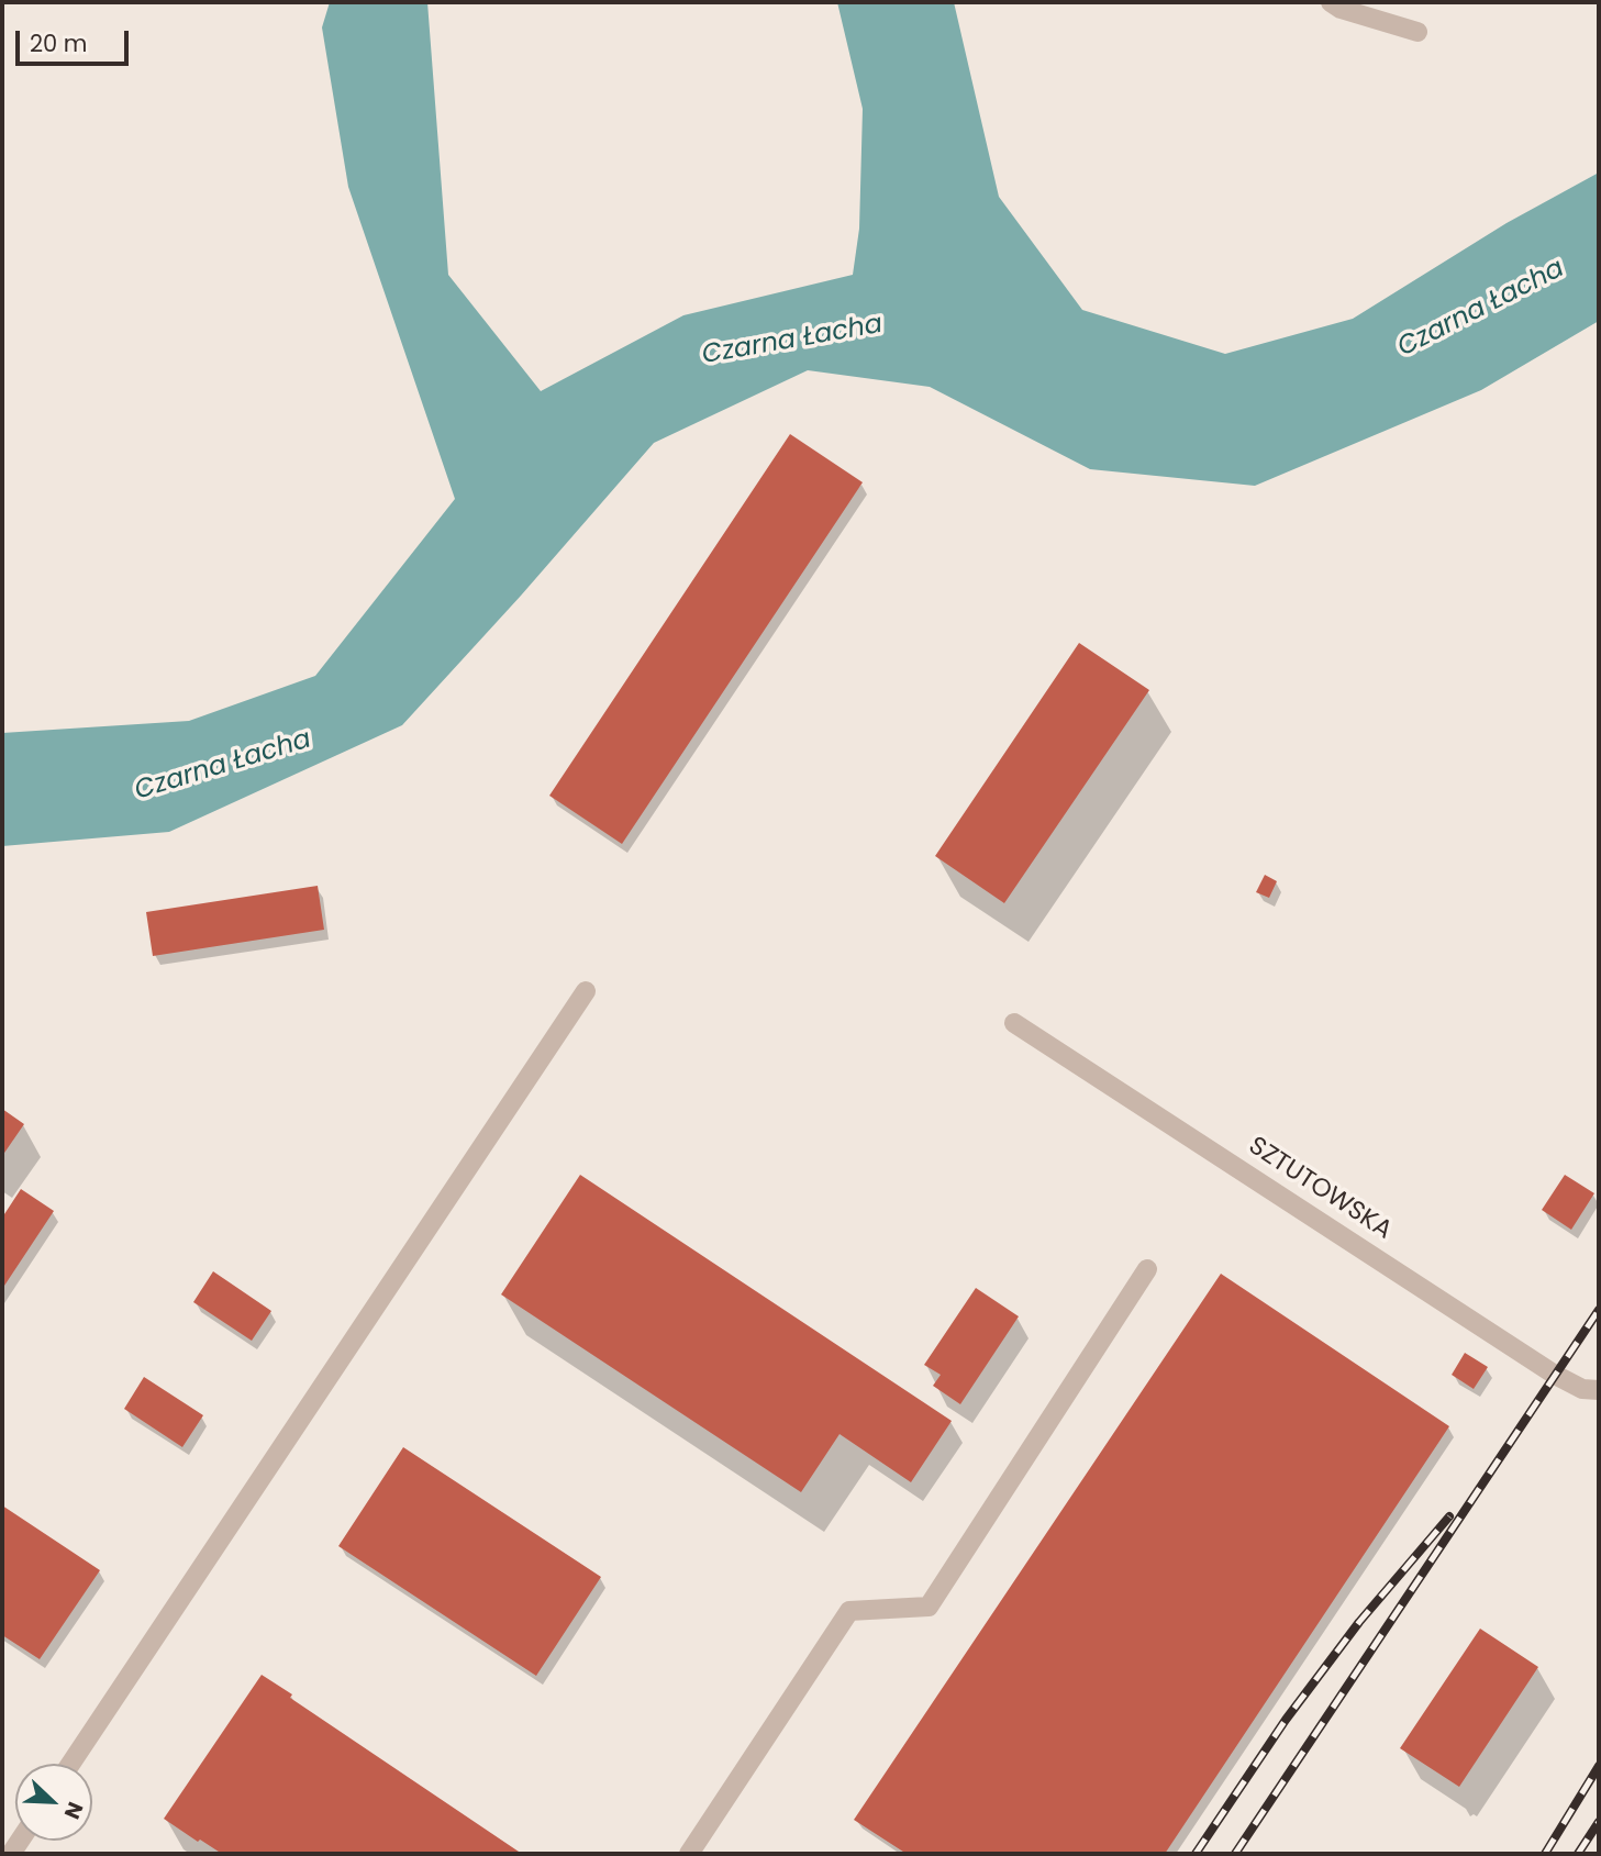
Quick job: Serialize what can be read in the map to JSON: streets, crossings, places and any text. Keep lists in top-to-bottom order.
{
  "streets": {
    "street": ["SZTUTOWSKA"]
  },
  "water": ["Czarna Łacha"],
  "scale_bar": "20 m",
  "north": "bottom right"
}
